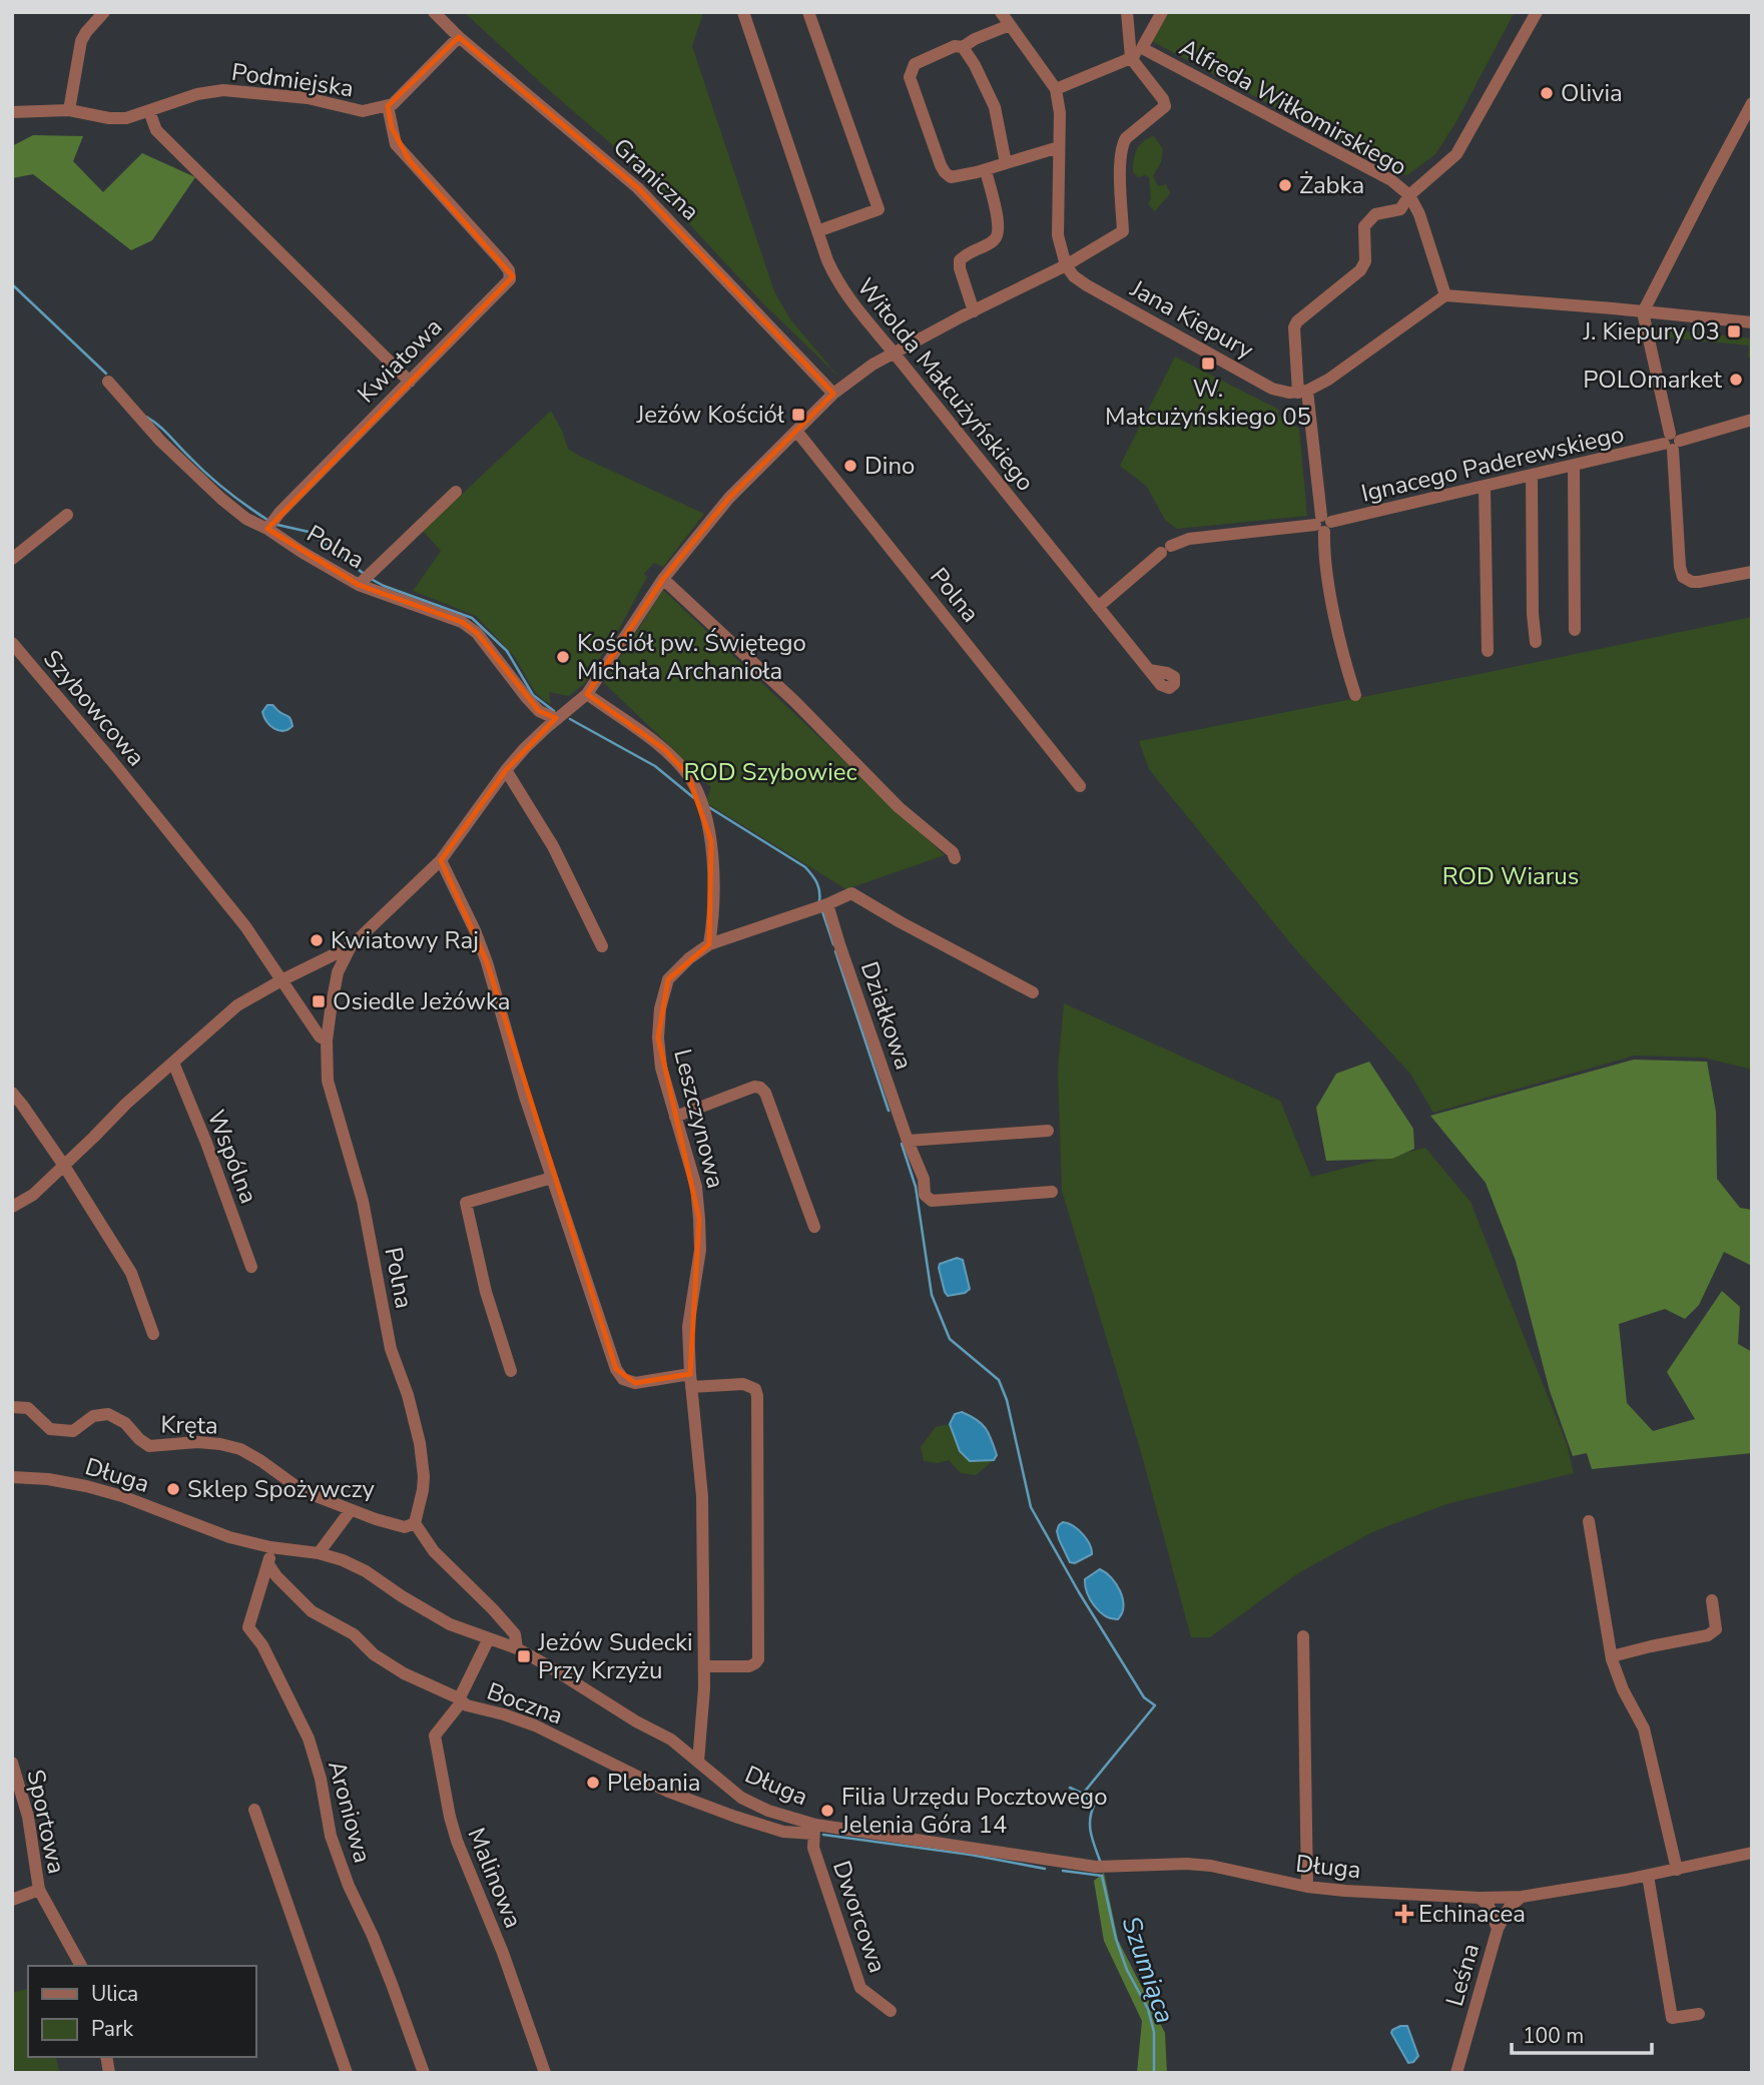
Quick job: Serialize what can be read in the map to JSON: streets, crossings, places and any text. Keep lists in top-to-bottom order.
{
  "streets": {
    "street": [
      "Podmiejska",
      "Alfreda Wiłkomirskiego",
      "Graniczna",
      "Jana Kiepury",
      "Kwiatowa",
      "Witolda Małcużyńskiego",
      "Ignacego Paderewskiego",
      "Polna",
      "Szybowcowa",
      "Działkowa",
      "Leszczynowa",
      "Wspólna",
      "Kręta",
      "Długa",
      "Boczna",
      "Aroniowa",
      "Sportowa",
      "Malinowa",
      "Dworcowa",
      "Leśna"
    ]
  },
  "crossings": [
    ["Podmiejska", "Graniczna"],
    ["Podmiejska", "Kwiatowa"],
    ["Graniczna", "Polna"],
    ["Kwiatowa", "Polna"],
    ["Witolda Małcużyńskiego", "Ignacego Paderewskiego"],
    ["Witolda Małcużyńskiego", "Polna"],
    ["Polna", "Kręta"],
    ["Leszczynowa", "Długa"],
    ["Długa", "Boczna"],
    ["Długa", "Malinowa"],
    ["Długa", "Dworcowa"],
    ["Długa", "Leśna"],
    ["Boczna", "Aroniowa"],
    ["Boczna", "Malinowa"],
    ["Boczna", "Dworcowa"]
  ],
  "water": ["Szumiąca"],
  "parks": ["ROD Szybowiec", "ROD Wiarus"],
  "places": {
    "other": [
      "Olivia",
      "Żabka",
      "POLOmarket",
      "Dino",
      "Kościół pw. Świętego Michała Archanioła",
      "Kwiatowy Raj",
      "Sklep Spożywczy",
      "Plebania",
      "Filia Urzędu Pocztowego Jelenia Góra 14"
    ],
    "transit": [
      "J. Kiepury 03",
      "W. Małcużyńskiego 05",
      "Jeżów Kościół",
      "Osiedle Jeżówka",
      "Jeżów Sudecki Przy Krzyżu"
    ],
    "health": ["Echinacea"]
  },
  "legend": ["Ulica", "Park"],
  "scale_bar": "100 m"
}
